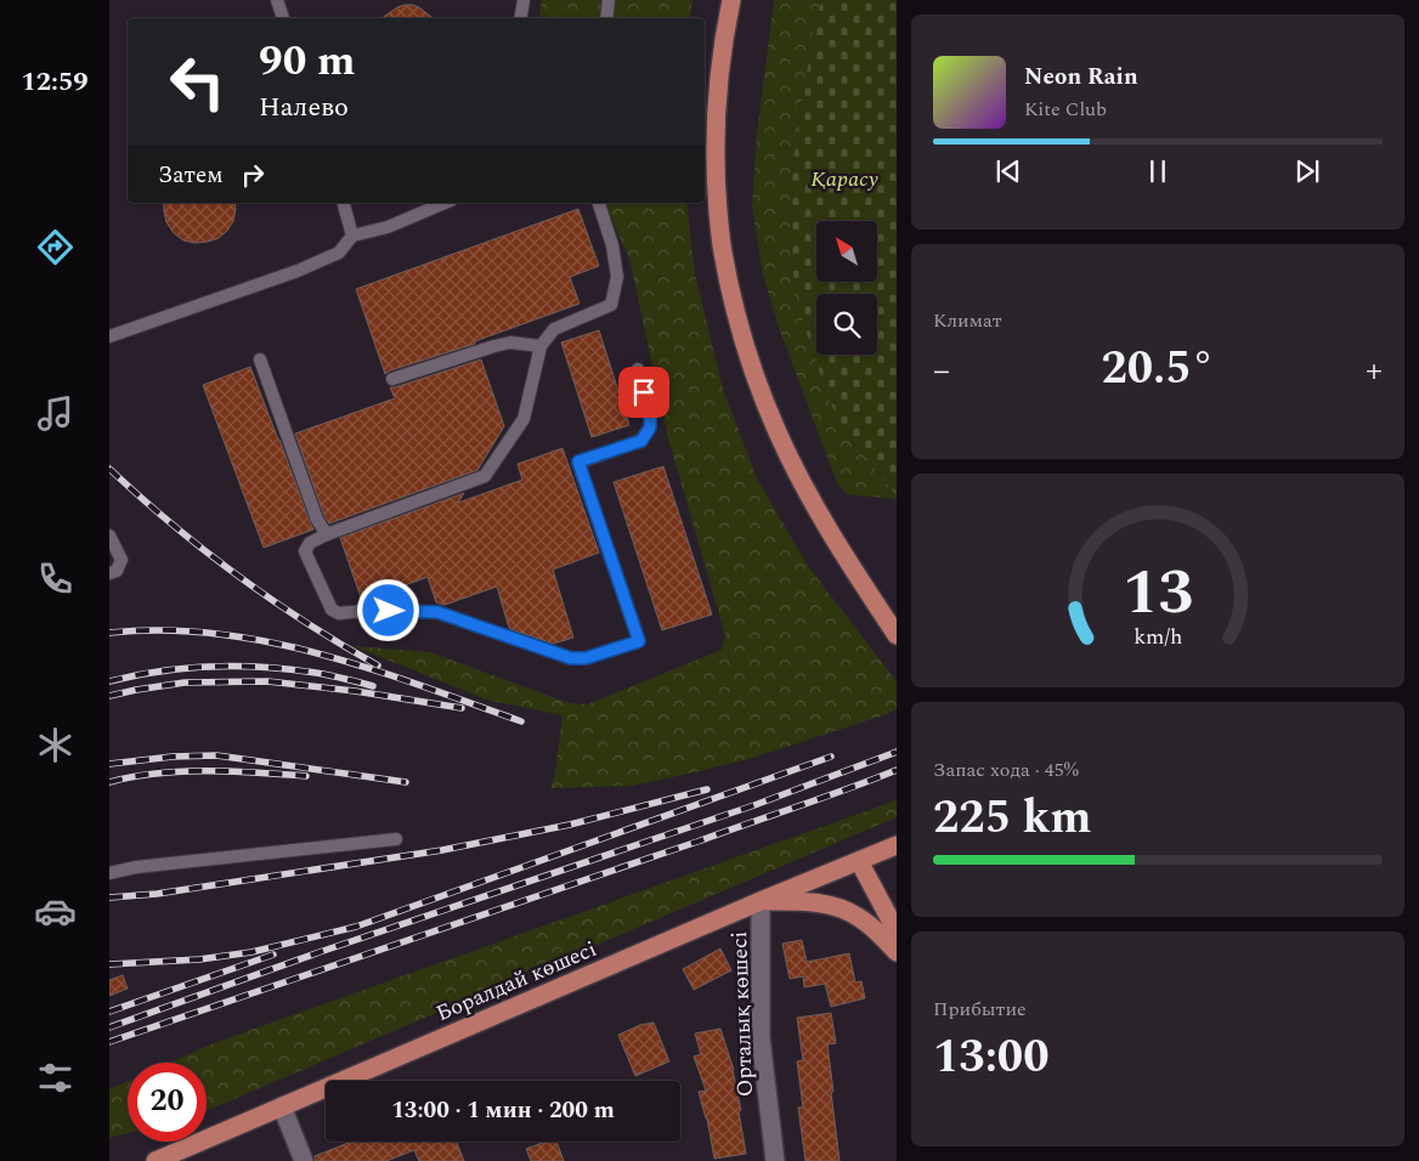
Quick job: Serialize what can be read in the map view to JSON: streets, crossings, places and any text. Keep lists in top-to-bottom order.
{
  "streets": {
    "main road": ["Боралдай көшесі"],
    "street": ["Орталық көшесі"]
  },
  "crossings": [
    ["Боралдай көшесі", "Орталық көшесі"]
  ],
  "parks": ["Қарасу"],
  "north": "top left",
  "page": {
    "tabs": "12:59",
    "turn": ["90 m", "Налево"],
    "song": ["Neon Rain", "Kite Club"],
    "then": "Затем",
    "tile": [
      "Климат",
      ["Запас хода · 45%", "225 km"],
      ["Прибытие", "13:00"]
    ],
    "heat": ["−", "20.5°", "+"],
    "limit": "20",
    "trip": "13:00 · 1 мин · 200 m",
    "gauge": ["13", "km/h"]
  }
}
